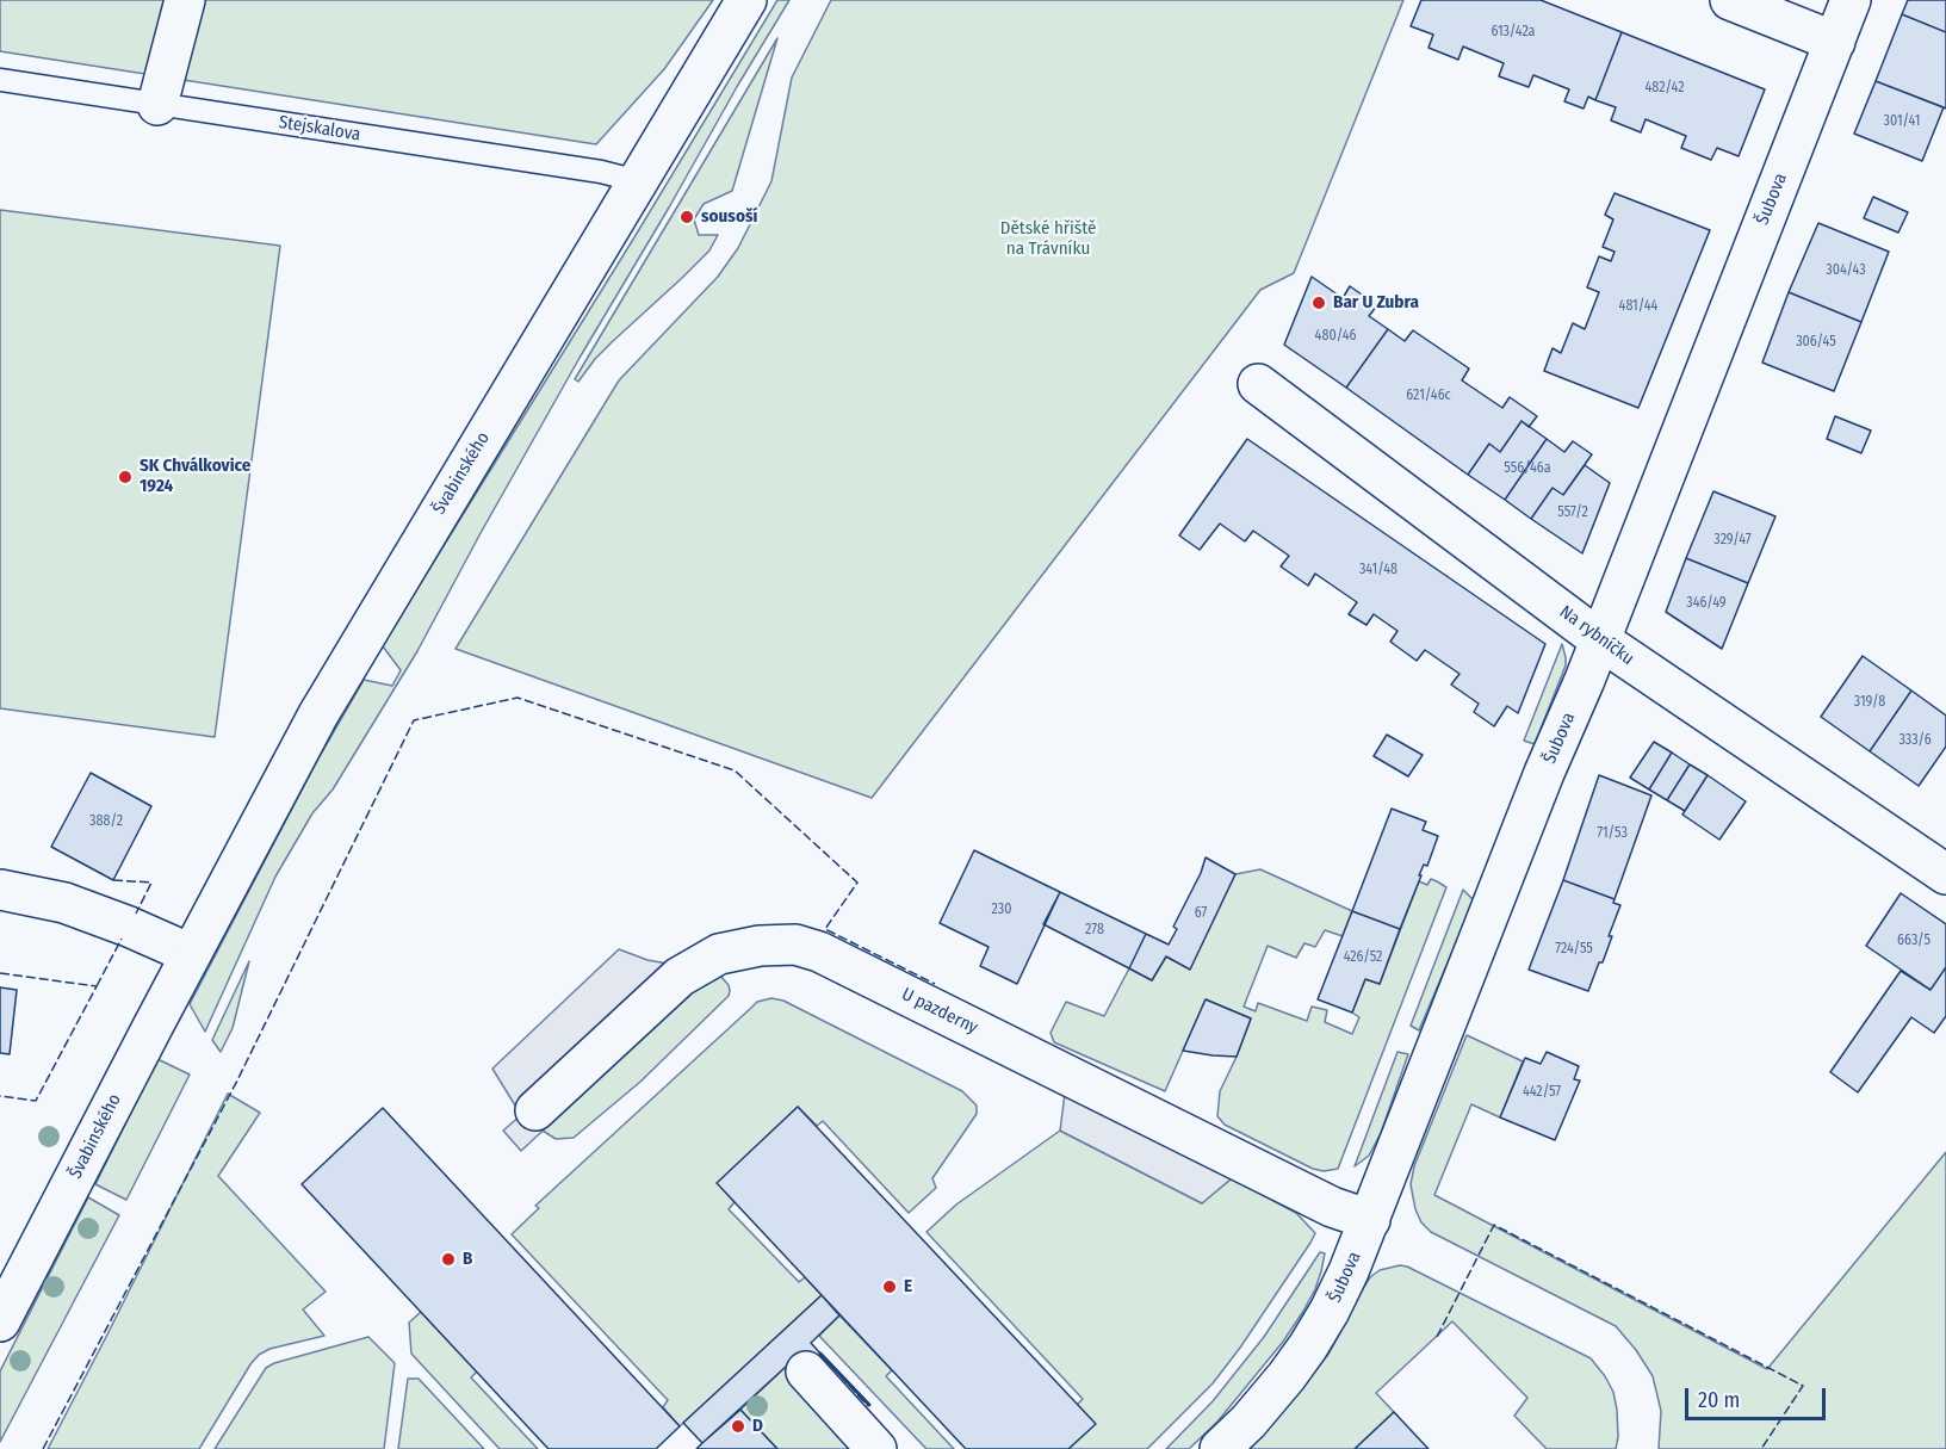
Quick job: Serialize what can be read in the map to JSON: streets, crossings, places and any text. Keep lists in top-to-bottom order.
{
  "streets": {
    "street": [
      "Šubova",
      "Švabinského",
      "Na rybníčku",
      "U pazderny"
    ],
    "lane": ["Stejskalova"]
  },
  "crossings": [
    ["Stejskalova", "Švabinského"],
    ["Šubova", "Na rybníčku"],
    ["Šubova", "U pazderny"]
  ],
  "parks": ["Dětské hřiště na Trávníku"],
  "places": [
    "sousoší",
    "Bar U Zubra",
    "SK Chválkovice 1924",
    "B",
    "E",
    "D"
  ],
  "house_numbers": [
    "613/42a",
    "482/42",
    "301/41",
    "304/43",
    "481/44",
    "480/46",
    "306/45",
    "621/46c",
    "556/46a",
    "557/2",
    "329/47",
    "341/48",
    "346/49",
    "319/8",
    "333/6",
    "388/2",
    "71/53",
    "230",
    "67",
    "278",
    "663/5",
    "724/55",
    "426/52",
    "442/57"
  ],
  "scale_bar": "20 m"
}
